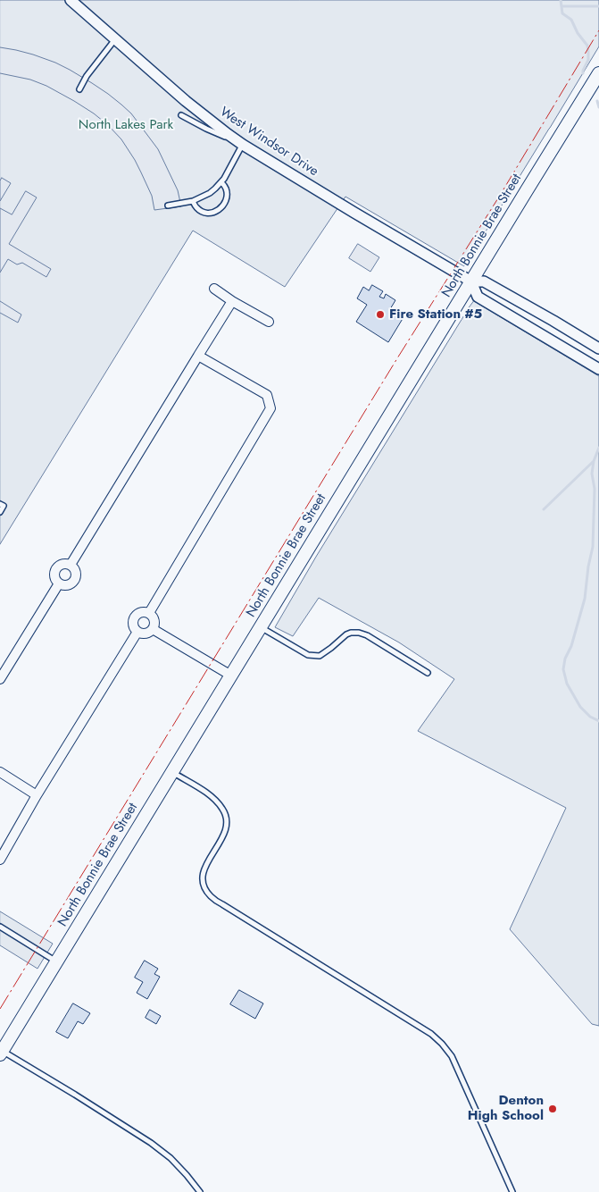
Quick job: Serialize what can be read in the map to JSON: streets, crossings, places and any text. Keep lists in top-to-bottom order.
{
  "streets": {
    "main road": ["North Bonnie Brae Street"],
    "street": ["West Windsor Drive"]
  },
  "crossings": [
    ["West Windsor Drive", "North Bonnie Brae Street"]
  ],
  "parks": ["North Lakes Park"],
  "places": ["Fire Station #5", "Denton High School"]
}
